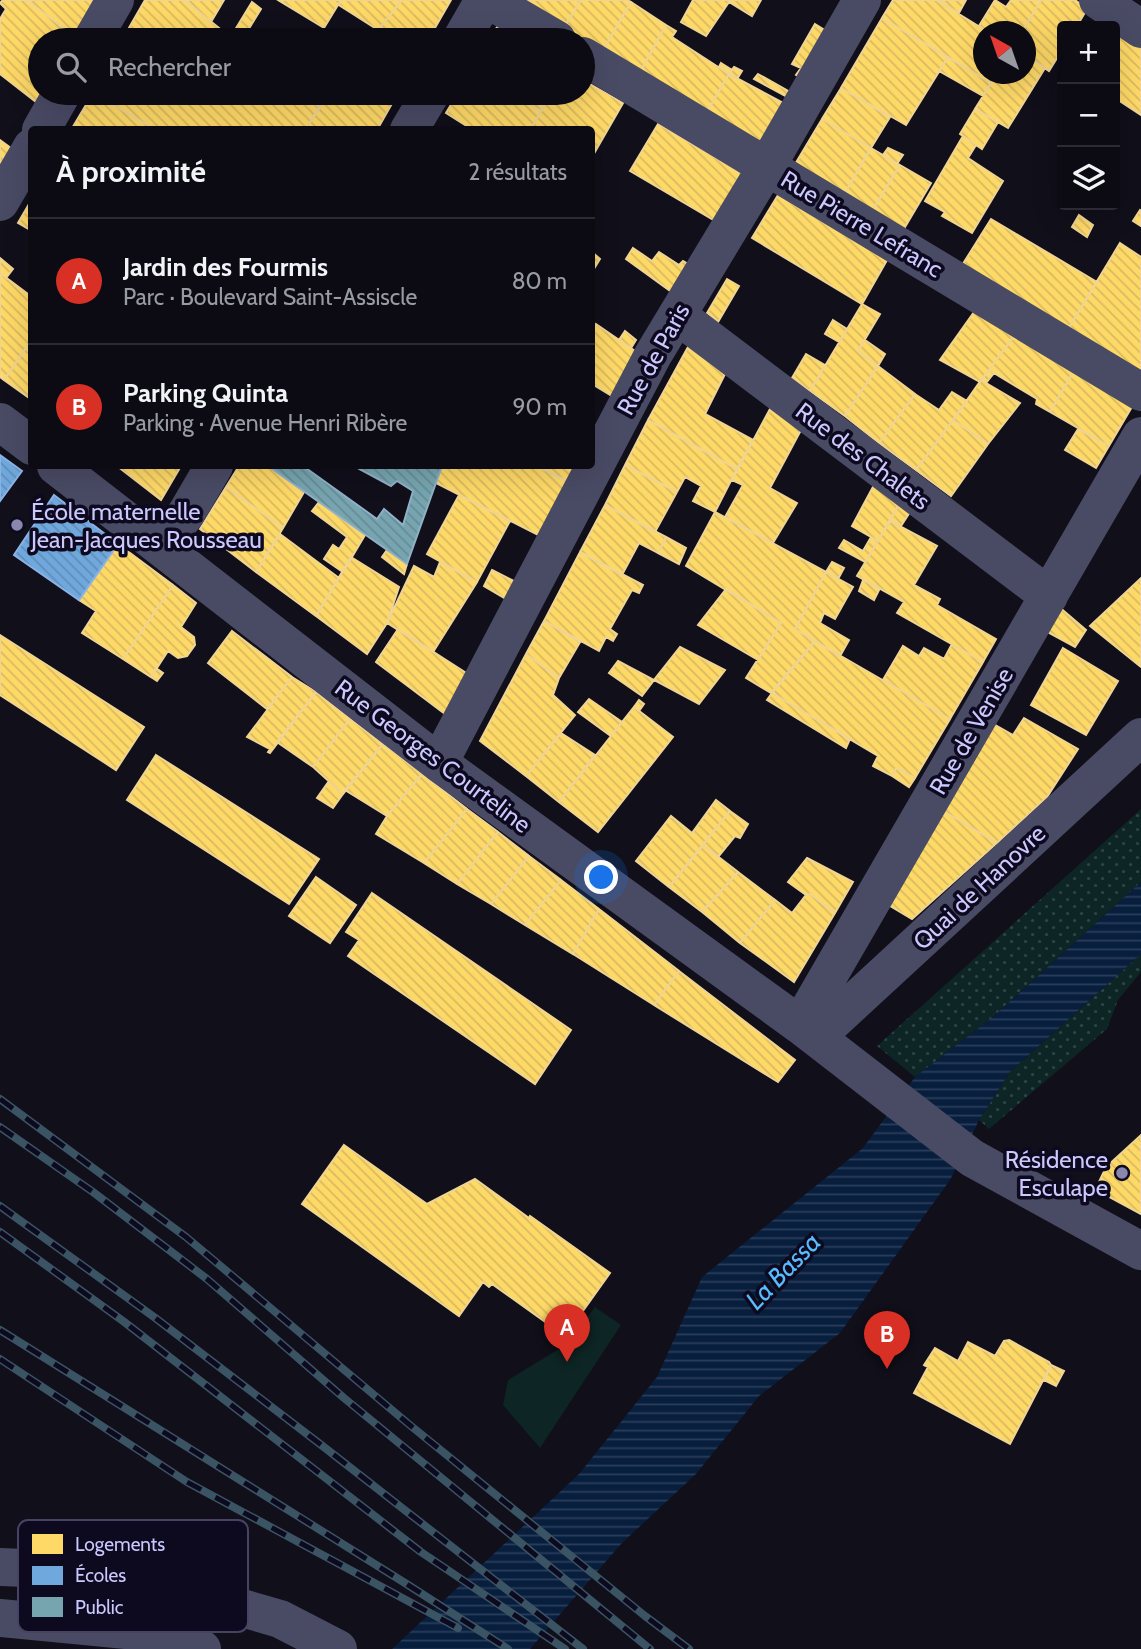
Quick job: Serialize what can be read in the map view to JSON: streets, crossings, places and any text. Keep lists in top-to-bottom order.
{
  "streets": {
    "street": [
      "Rue Pierre Lefranc",
      "Rue de Paris",
      "Rue des Chalets",
      "Rue de Venise",
      "Rue Georges Courteline",
      "Quai de Hanovre"
    ]
  },
  "crossings": [
    ["Rue Pierre Lefranc", "Rue de Paris"],
    ["Rue de Paris", "Rue des Chalets"],
    ["Rue de Paris", "Rue Georges Courteline"],
    ["Rue des Chalets", "Rue de Venise"],
    ["Rue de Venise", "Rue Georges Courteline"],
    ["Rue de Venise", "Quai de Hanovre"],
    ["Rue Georges Courteline", "Quai de Hanovre"]
  ],
  "water": ["La Bassa"],
  "places": ["École maternelle Jean-Jacques Rousseau", "Résidence Esculape"],
  "legend": ["Logements", "Écoles", "Public"],
  "north": "top left",
  "page": {
    "map_buttons": ["+", "−"],
    "search": "Rechercher",
    "heading": ["À proximité", "2 résultats"],
    "list": [
      {
        "mark": "A",
        "name": "Jardin des Fourmis",
        "note": "Parc · Boulevard Saint-Assiscle",
        "value": "80 m"
      },
      {
        "mark": "B",
        "name": "Parking Quinta",
        "note": "Parking · Avenue Henri Ribère",
        "value": "90 m"
      }
    ],
    "pins": ["A", "B"]
  }
}
